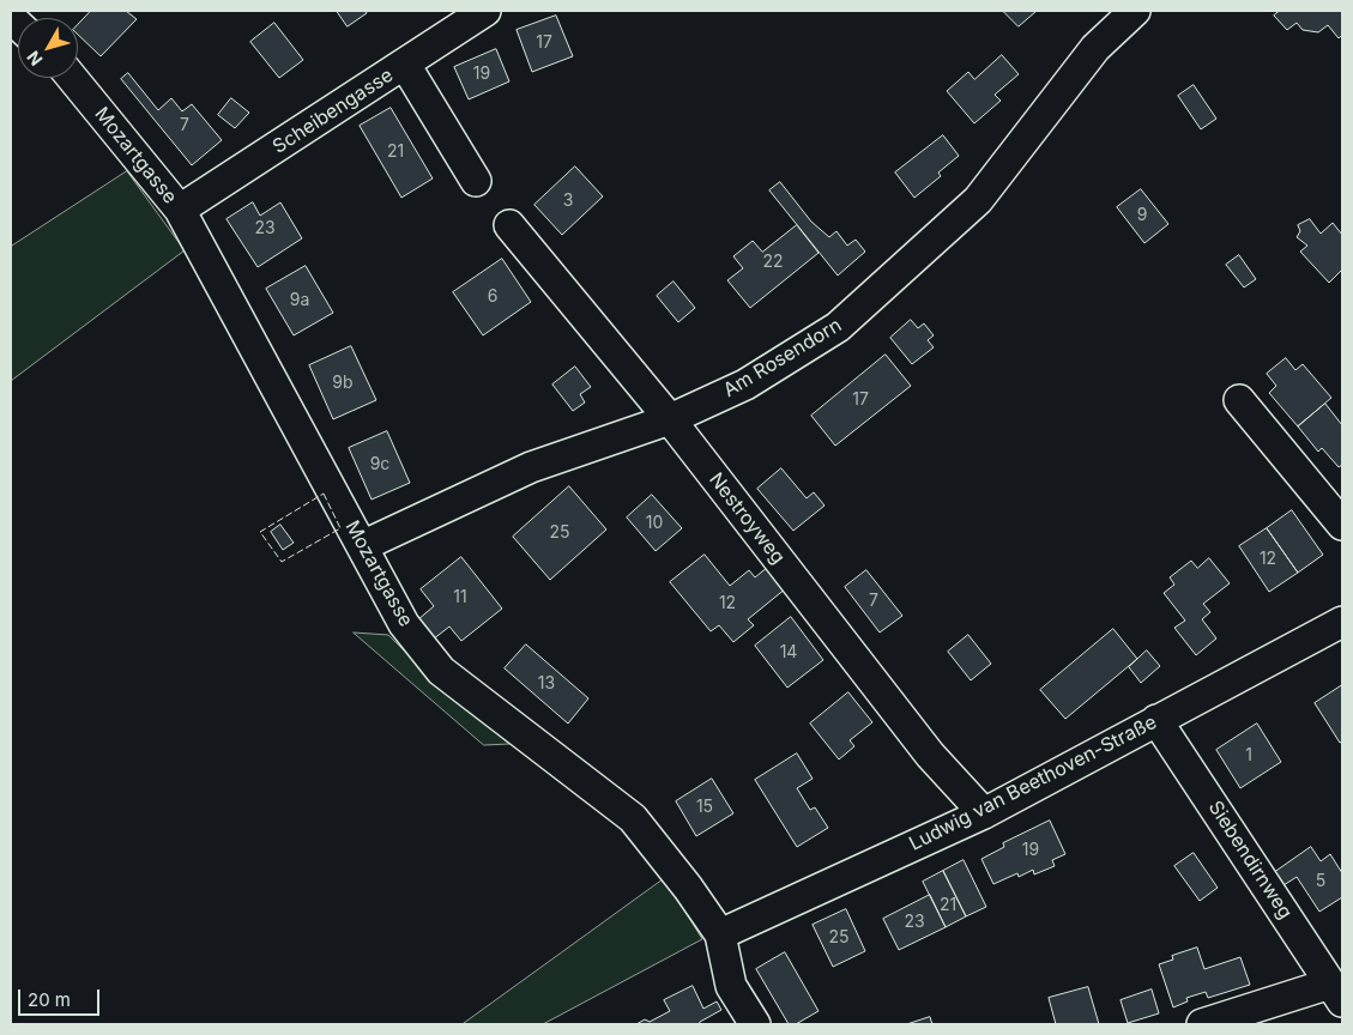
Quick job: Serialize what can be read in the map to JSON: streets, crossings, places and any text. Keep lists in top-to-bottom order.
{
  "streets": {
    "street": [
      "Scheibengasse",
      "Mozartgasse",
      "Am Rosendorn",
      "Nestroyweg",
      "Ludwig van Beethoven-Straße",
      "Siebendirnweg"
    ]
  },
  "crossings": [
    ["Scheibengasse", "Mozartgasse"],
    ["Mozartgasse", "Am Rosendorn"],
    ["Mozartgasse", "Ludwig van Beethoven-Straße"],
    ["Am Rosendorn", "Nestroyweg"],
    ["Nestroyweg", "Ludwig van Beethoven-Straße"],
    ["Ludwig van Beethoven-Straße", "Siebendirnweg"]
  ],
  "house_numbers": [
    "17",
    "19",
    "7",
    "21",
    "3",
    "9",
    "23",
    "22",
    "6",
    "9a",
    "9b",
    "17",
    "9c",
    "10",
    "25",
    "12",
    "11",
    "7",
    "12",
    "14",
    "13",
    "1",
    "15",
    "19",
    "5",
    "21",
    "23",
    "25"
  ],
  "scale_bar": "20 m",
  "north": "bottom left"
}
